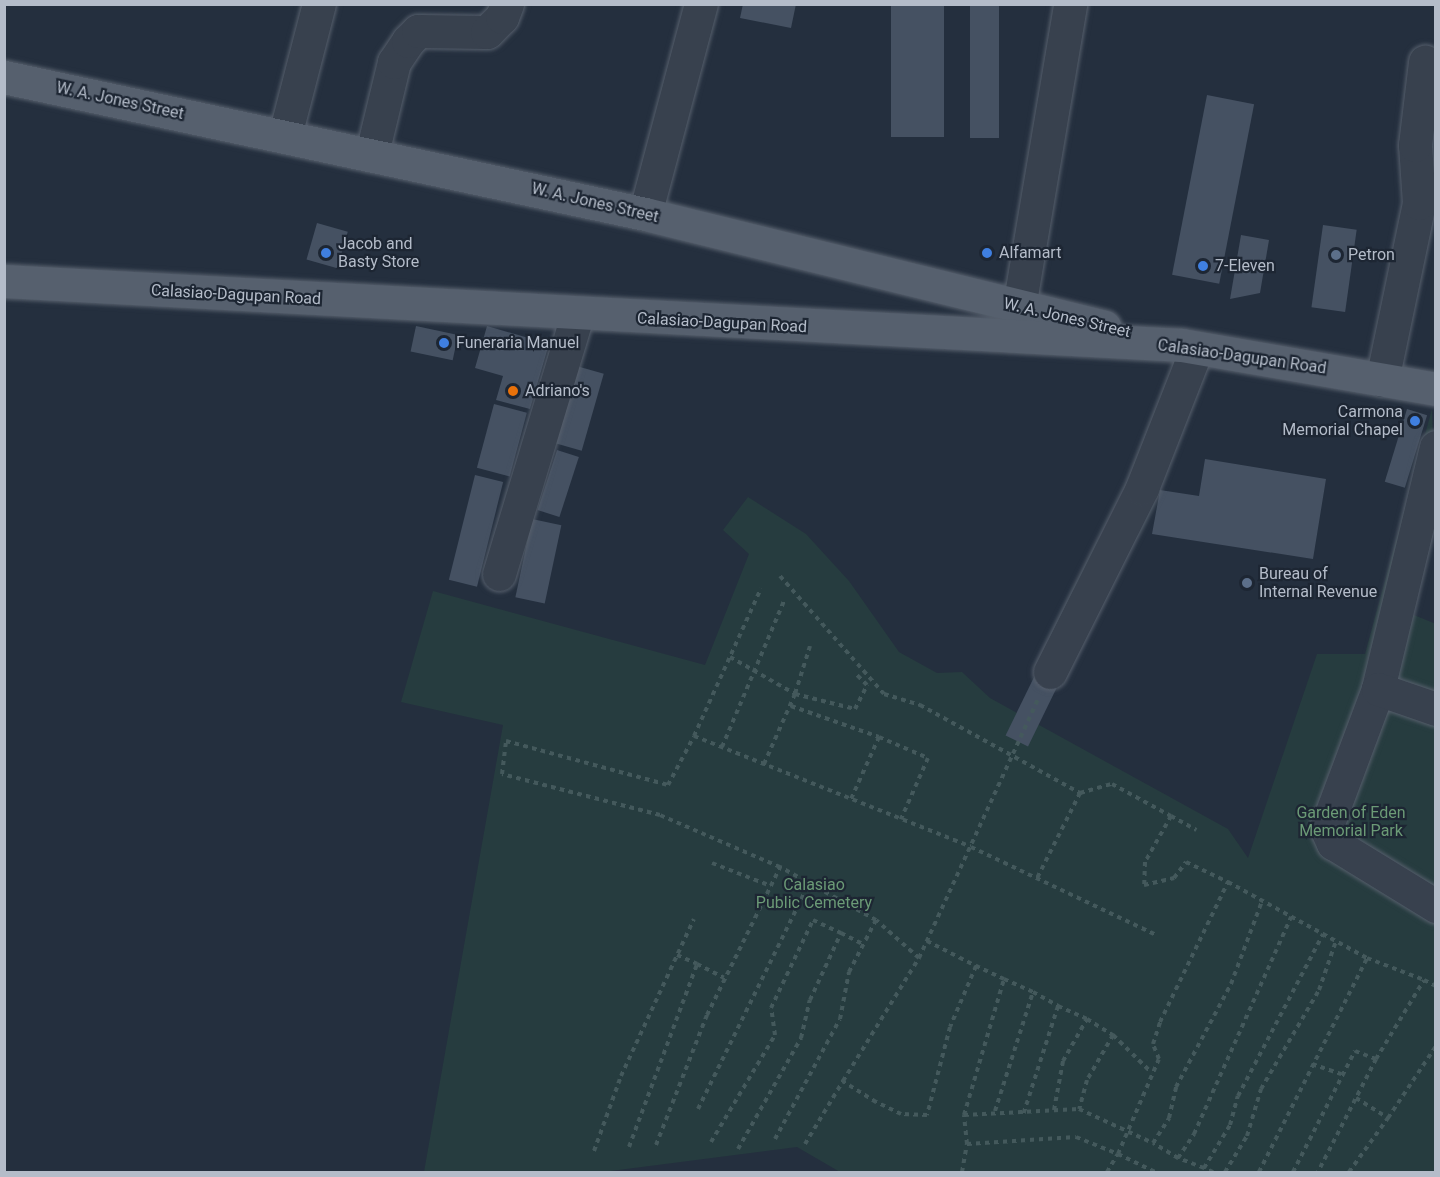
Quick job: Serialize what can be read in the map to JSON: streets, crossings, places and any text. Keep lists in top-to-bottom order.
{
  "streets": {
    "main road": ["W. A. Jones Street", "Calasiao-Dagupan Road"]
  },
  "crossings": [
    ["W. A. Jones Street", "Calasiao-Dagupan Road"]
  ],
  "parks": ["Garden of Eden Memorial Park", "Calasiao Public Cemetery"],
  "places": [
    "Jacob and Basty Store",
    "Alfamart",
    "Petron",
    "7-Eleven",
    "Funeraria Manuel",
    "Adriano's",
    "Carmona Memorial Chapel",
    "Bureau of Internal Revenue"
  ]
}
